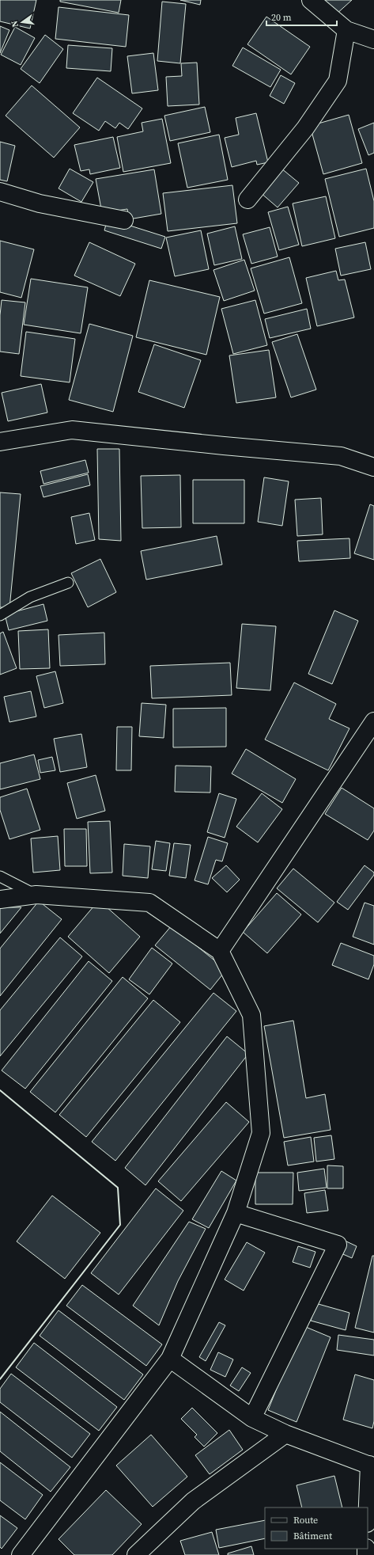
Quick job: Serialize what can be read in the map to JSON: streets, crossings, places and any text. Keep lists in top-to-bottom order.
{
  "legend": ["Route", "Bâtiment"],
  "scale_bar": "20 m",
  "north": "left"
}
